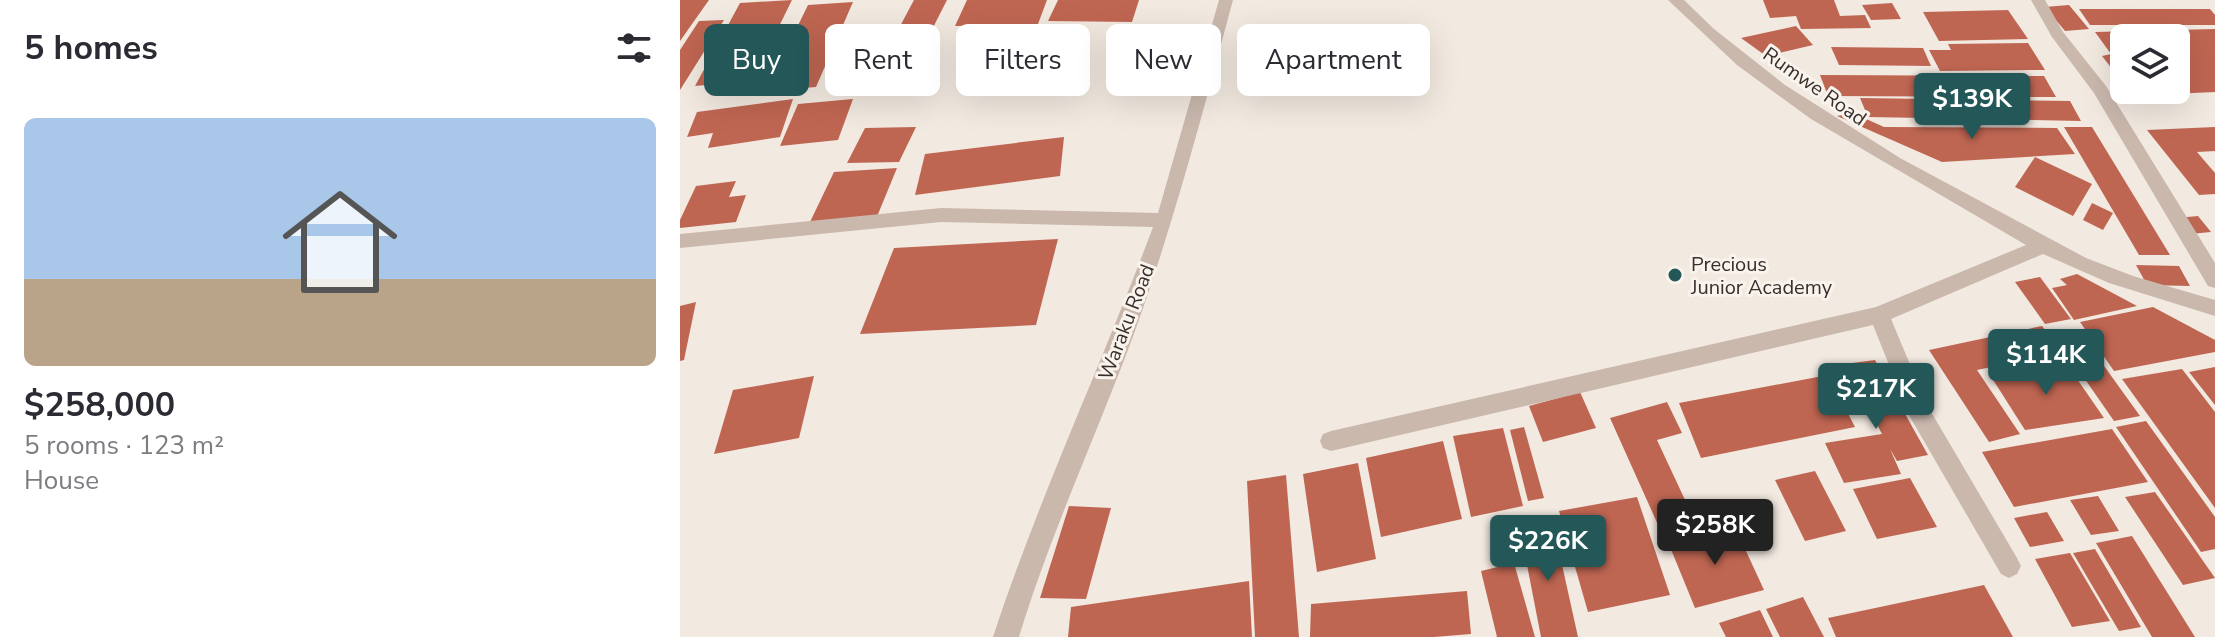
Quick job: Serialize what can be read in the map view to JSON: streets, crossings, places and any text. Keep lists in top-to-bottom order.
{
  "streets": {
    "street": ["Rumwe Road", "Waraku Road"]
  },
  "places": ["Precious Junior Academy"],
  "page": {
    "heading": "5 homes",
    "chip": [
      "Buy",
      "Rent",
      "Filters",
      "New",
      "Apartment"
    ],
    "price": [
      "$139K",
      "$114K",
      "$217K",
      "$258K",
      "$226K"
    ],
    "list": [
      {
        "name": "$258,000",
        "note": "5 rooms · 123 m² · House"
      }
    ]
  }
}
